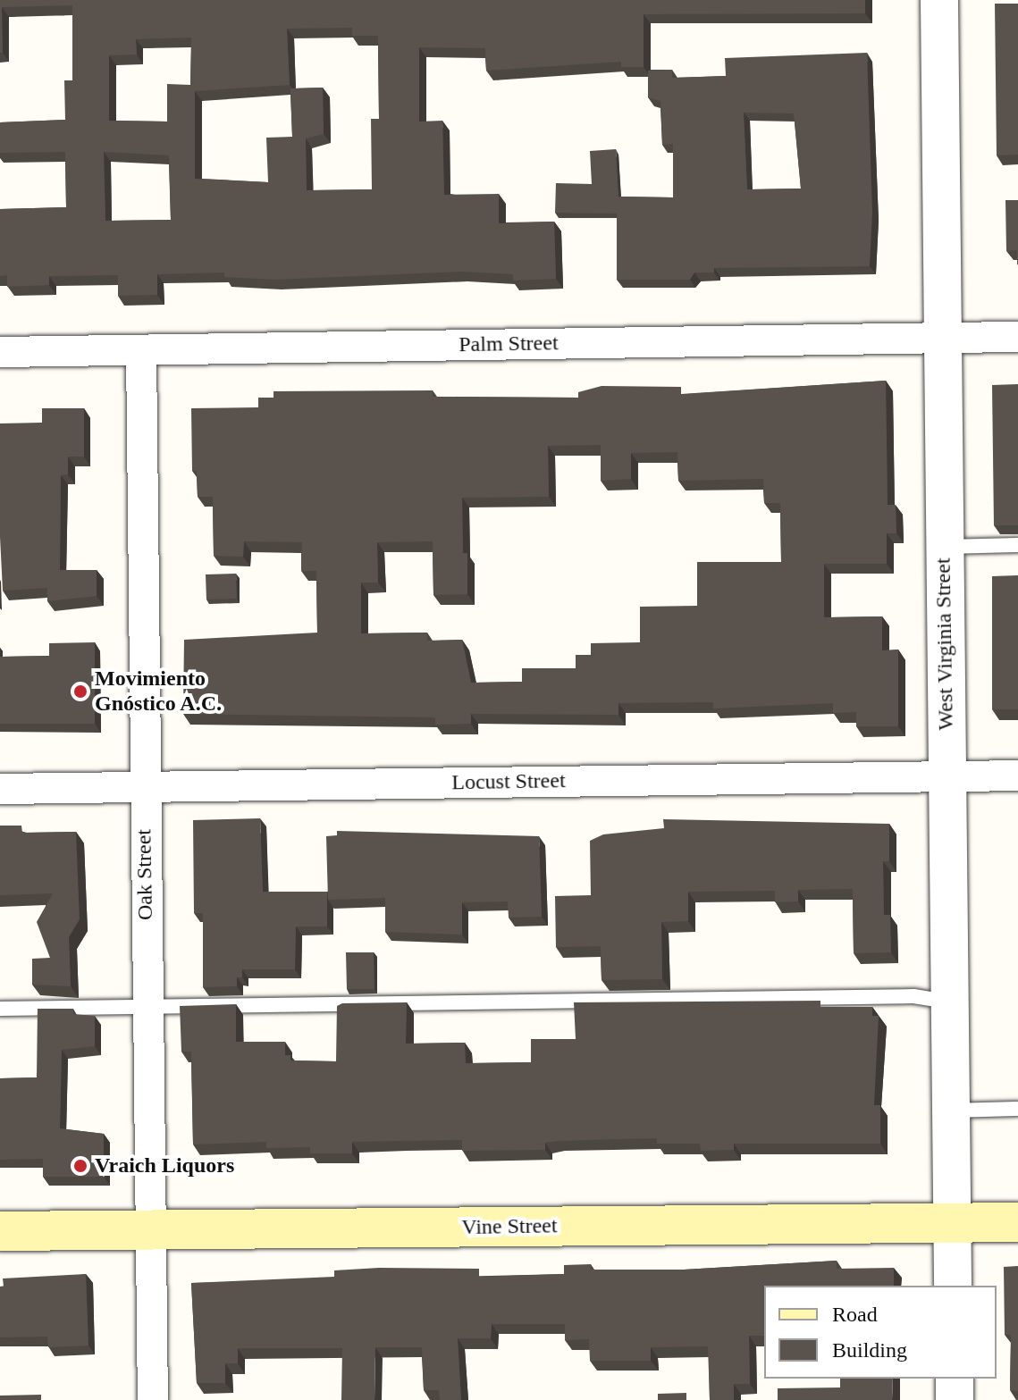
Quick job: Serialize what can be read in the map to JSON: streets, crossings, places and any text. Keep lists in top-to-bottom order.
{
  "streets": {
    "main road": ["Vine Street"],
    "street": [
      "Palm Street",
      "West Virginia Street",
      "Locust Street",
      "Oak Street"
    ]
  },
  "crossings": [
    ["Palm Street", "West Virginia Street"],
    ["Palm Street", "Oak Street"],
    ["West Virginia Street", "Locust Street"],
    ["West Virginia Street", "Vine Street"],
    ["Locust Street", "Oak Street"],
    ["Oak Street", "Vine Street"]
  ],
  "places": ["Movimiento Gnóstico A.C.", "Vraich Liquors"],
  "legend": ["Road", "Building"]
}
